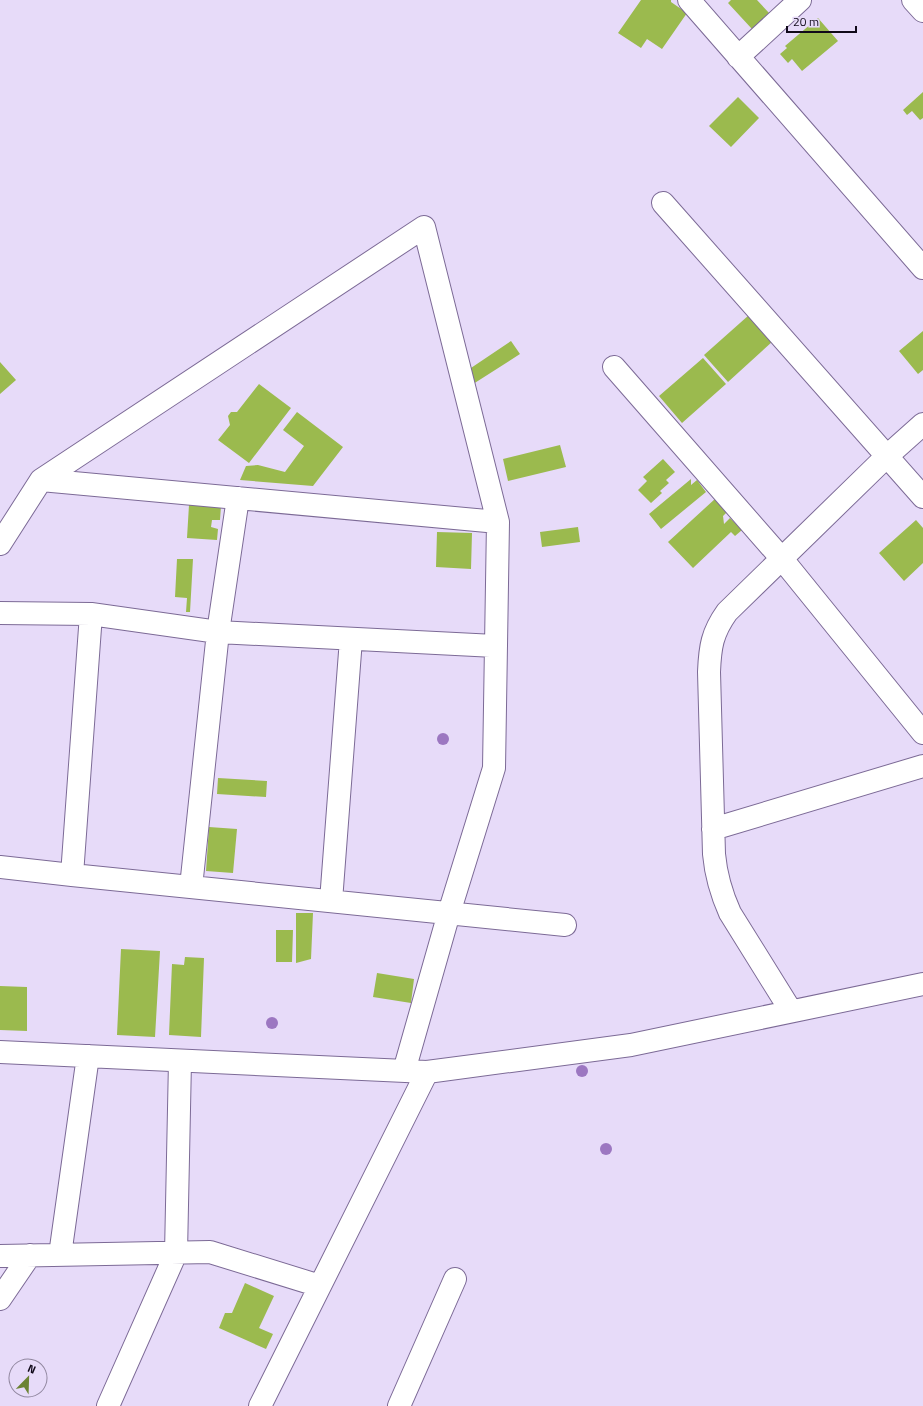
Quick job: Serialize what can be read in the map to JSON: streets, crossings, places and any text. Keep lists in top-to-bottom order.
{
  "scale_bar": "20 m",
  "north": "top right"
}
